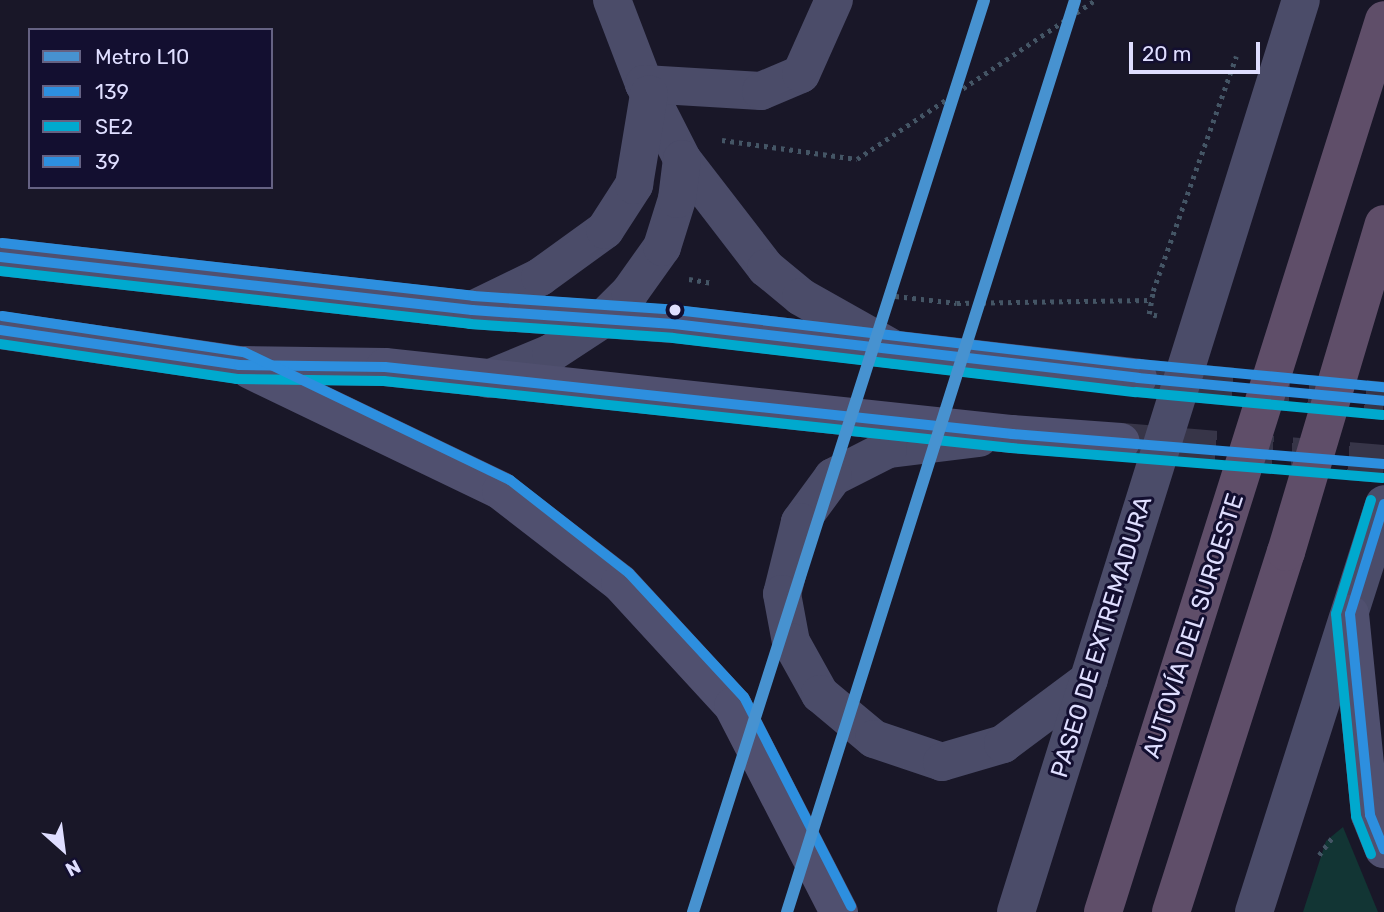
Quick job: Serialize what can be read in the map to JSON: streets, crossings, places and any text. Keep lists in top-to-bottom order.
{
  "streets": {
    "highway": ["AUTOVÍA DEL SUROESTE"],
    "street": ["PASEO DE EXTREMADURA"]
  },
  "lines": [
    "metro line L10",
    "transit line 39",
    "transit line 139",
    "transit line SE2"
  ],
  "legend": [
    "Metro L10",
    "139",
    "SE2",
    "39"
  ],
  "scale_bar": "20 m",
  "north": "bottom right"
}
